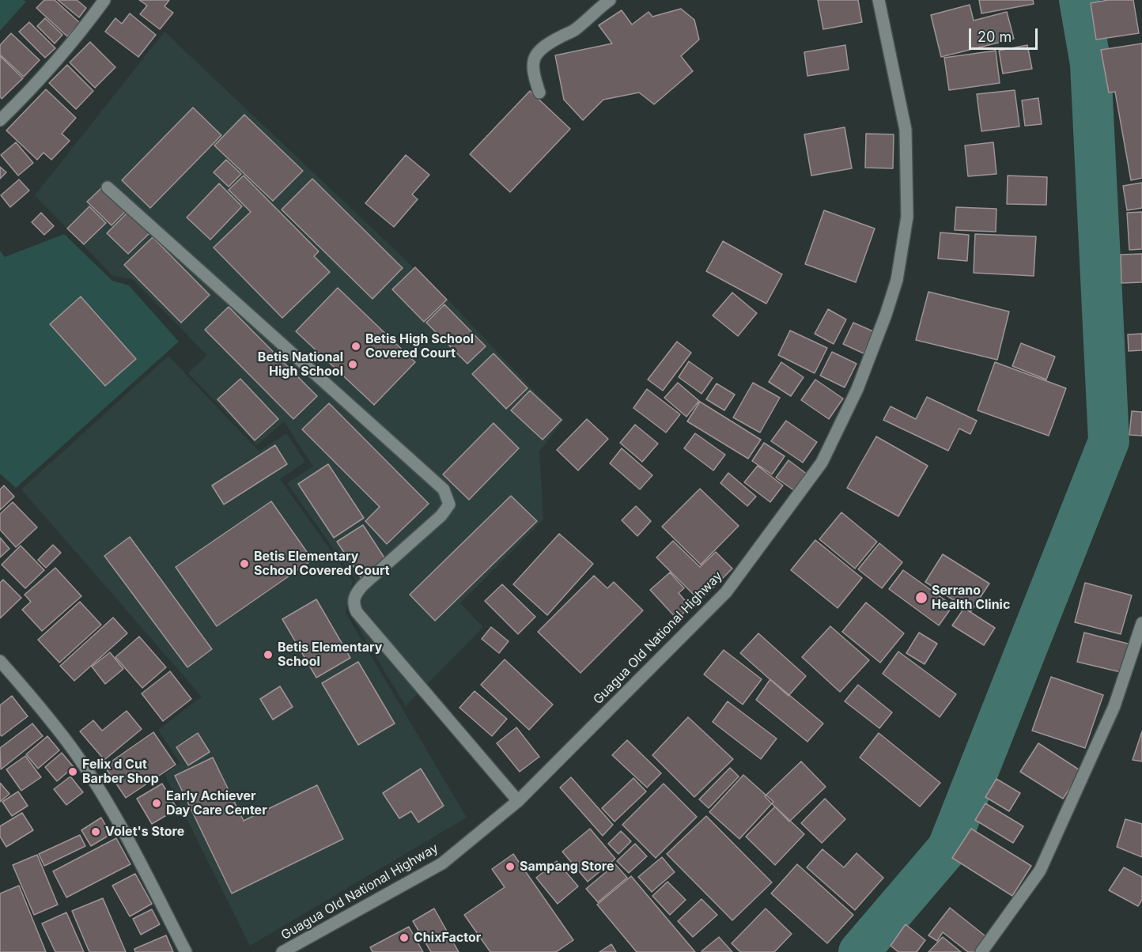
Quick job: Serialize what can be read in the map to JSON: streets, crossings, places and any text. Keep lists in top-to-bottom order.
{
  "streets": {
    "main road": ["Guagua Old National Highway"]
  },
  "places": [
    "Betis High School Covered Court",
    "Betis National High School",
    "Betis Elementary School Covered Court",
    "Serrano Health Clinic",
    "Betis Elementary School",
    "Felix d Cut Barber Shop",
    "Early Achiever Day Care Center",
    "Volet's Store",
    "Sampang Store",
    "ChixFactor"
  ],
  "scale_bar": "20 m"
}
